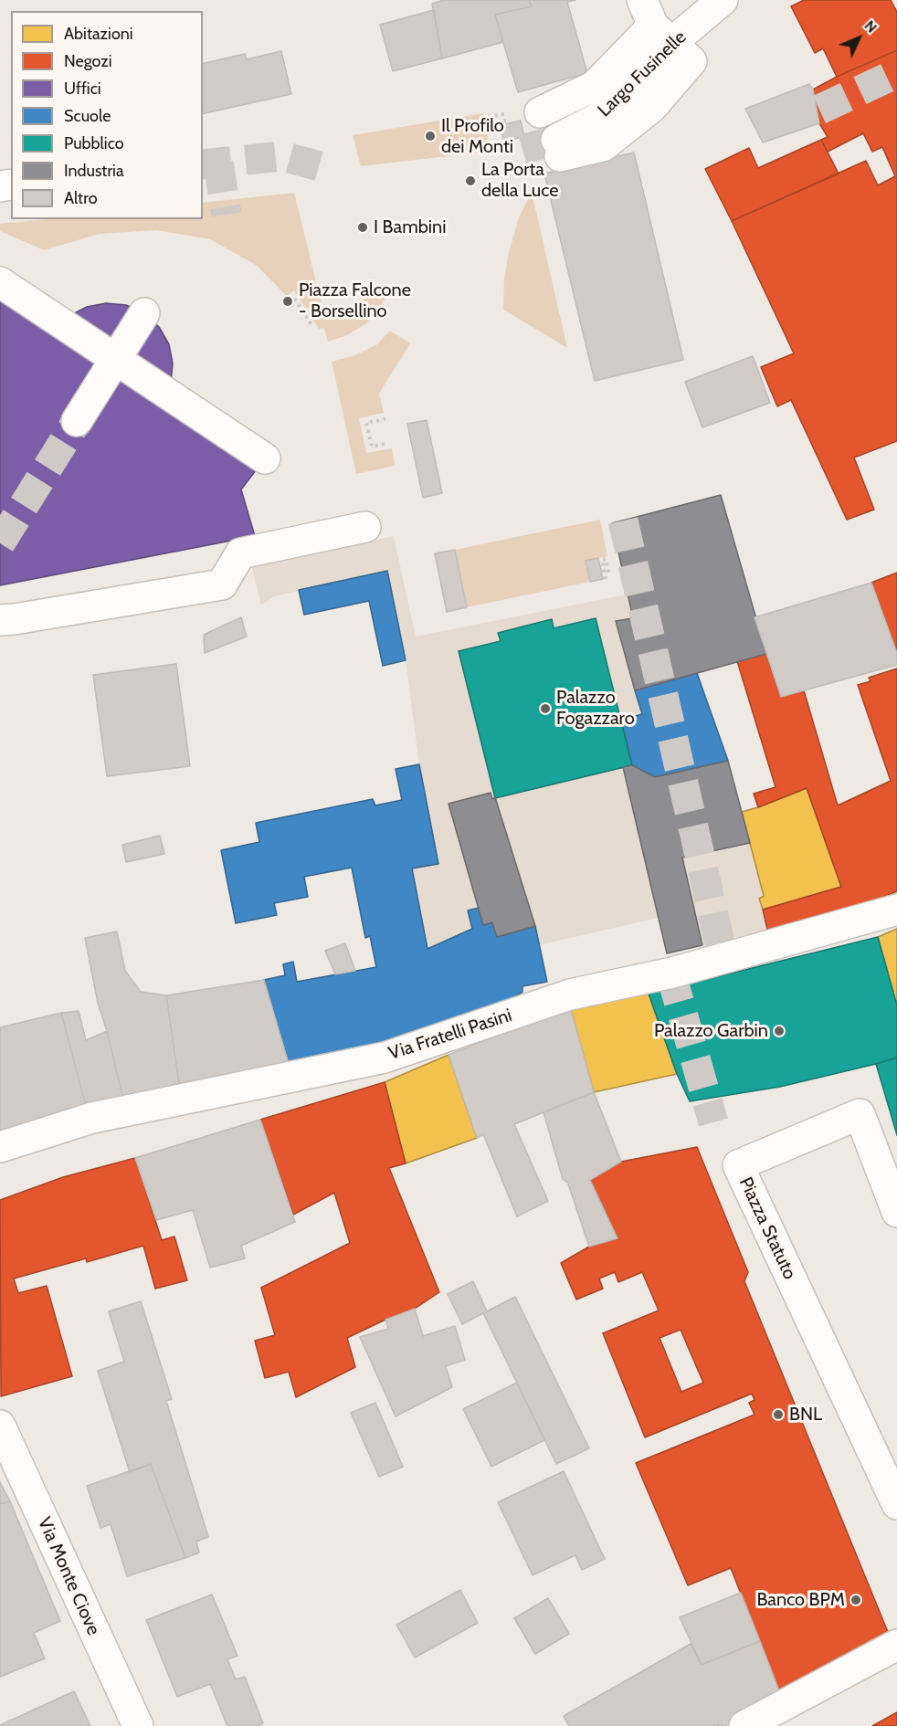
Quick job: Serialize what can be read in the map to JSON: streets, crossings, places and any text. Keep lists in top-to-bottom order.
{
  "streets": {
    "street": [
      "Largo Fusinelle",
      "Via Fratelli Pasini",
      "Piazza Statuto",
      "Via Monte Ciove"
    ]
  },
  "places": [
    "Il Profilo dei Monti",
    "La Porta della Luce",
    "I Bambini",
    "Piazza Falcone - Borsellino",
    "Palazzo Fogazzaro",
    "Palazzo Garbin",
    "BNL",
    "Banco BPM"
  ],
  "legend": [
    "Abitazioni",
    "Negozi",
    "Uffici",
    "Scuole",
    "Pubblico",
    "Industria",
    "Altro"
  ],
  "north": "top right"
}
